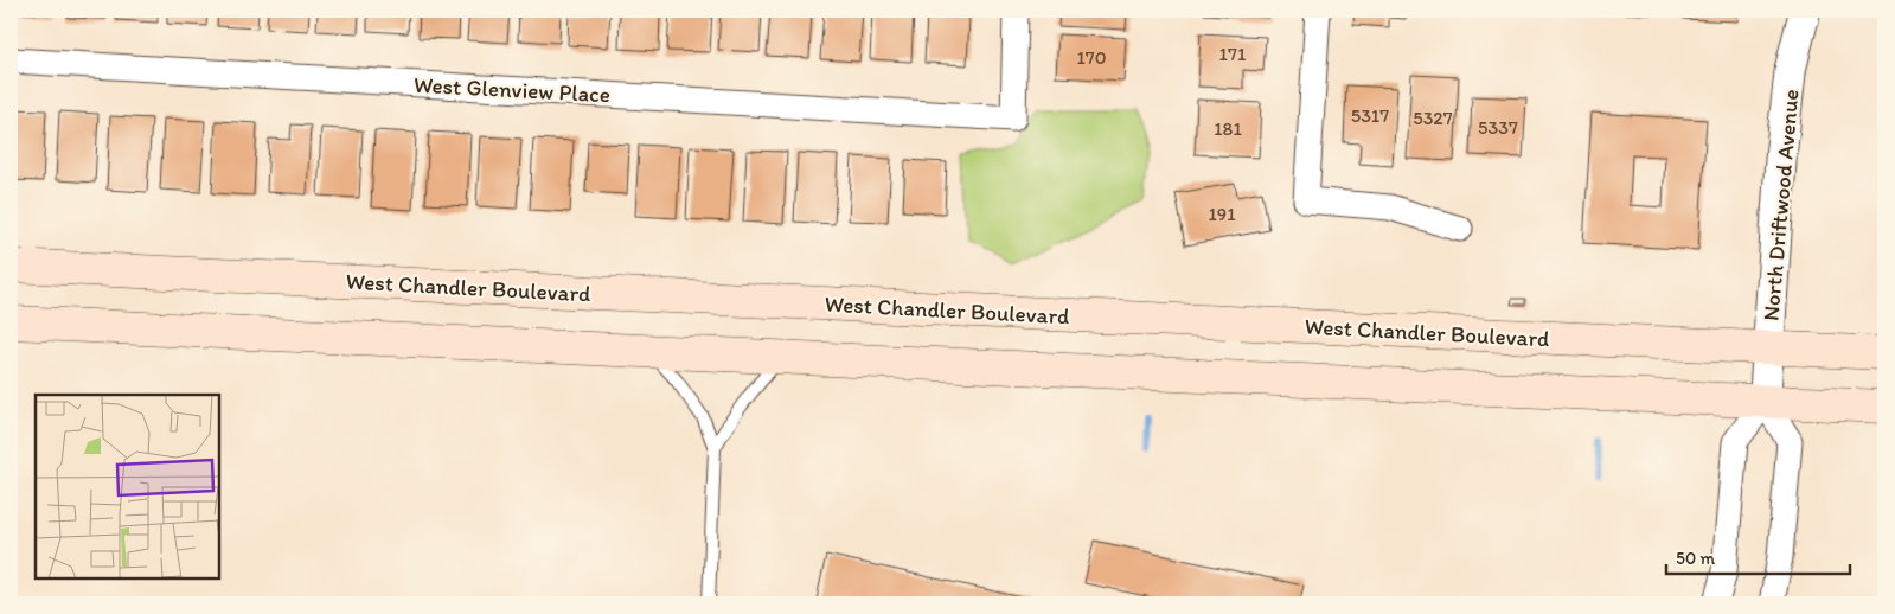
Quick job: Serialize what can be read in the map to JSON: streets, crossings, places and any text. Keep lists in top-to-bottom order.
{
  "streets": {
    "main road": ["West Chandler Boulevard"],
    "street": ["West Glenview Place", "North Driftwood Avenue"]
  },
  "crossings": [
    ["North Driftwood Avenue", "West Chandler Boulevard"]
  ],
  "house_numbers": [
    "171",
    "170",
    "5317",
    "5327",
    "5337",
    "181",
    "191"
  ],
  "scale_bar": "50 m"
}
